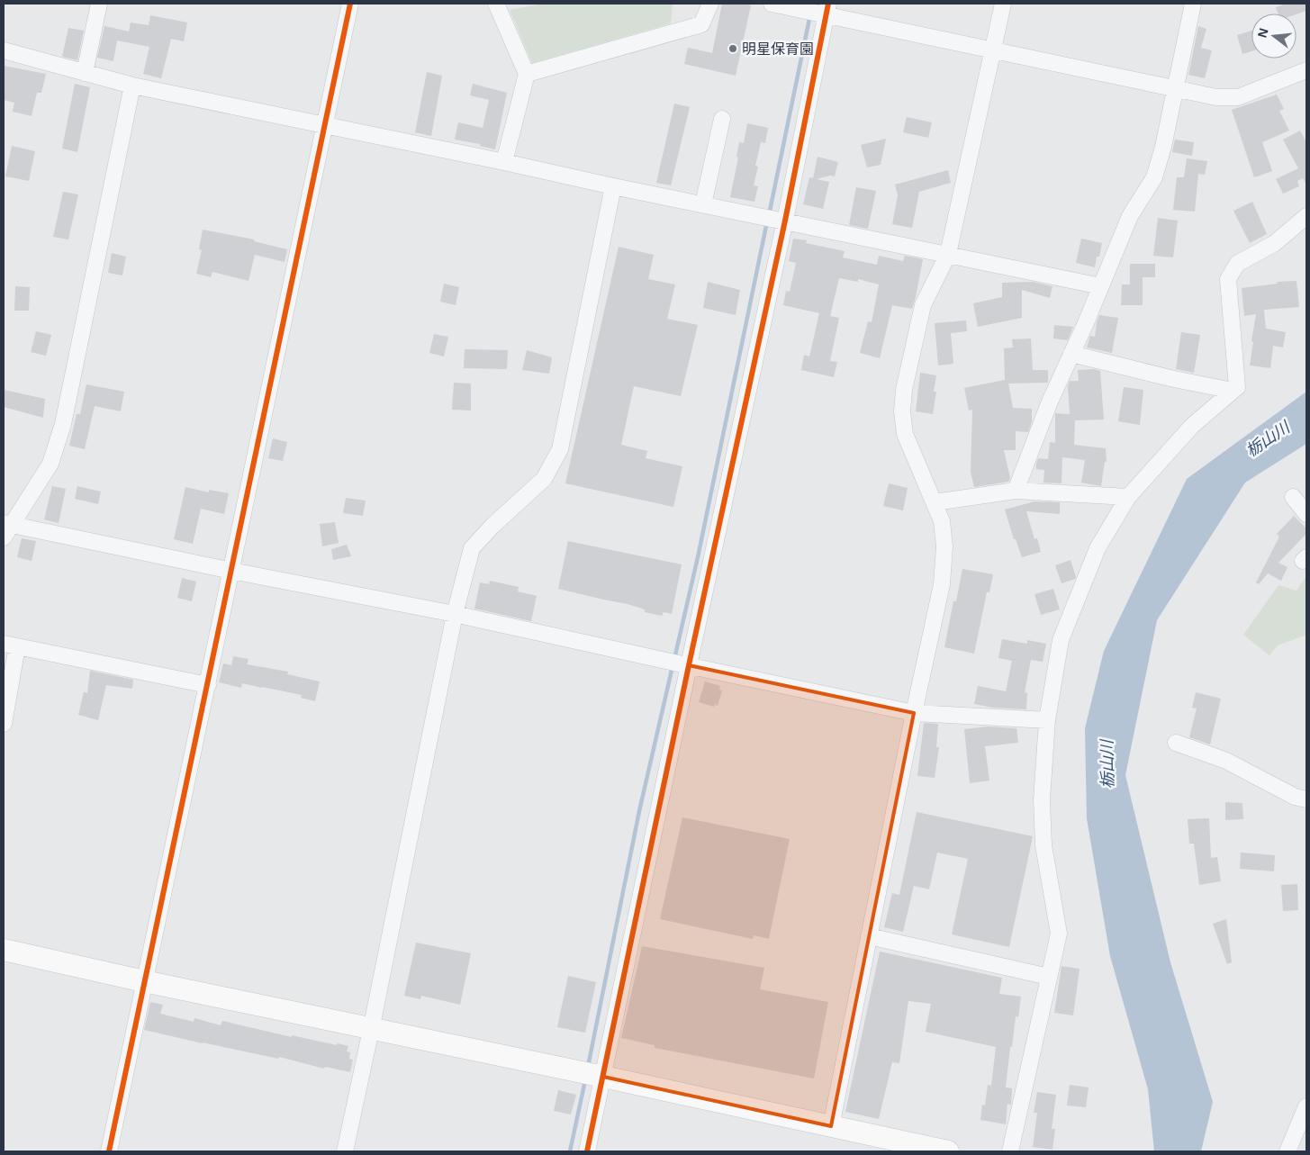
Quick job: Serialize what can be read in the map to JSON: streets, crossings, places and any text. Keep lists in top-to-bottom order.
{
  "water": ["栃山川"],
  "places": ["明星保育園"],
  "north": "left"
}
